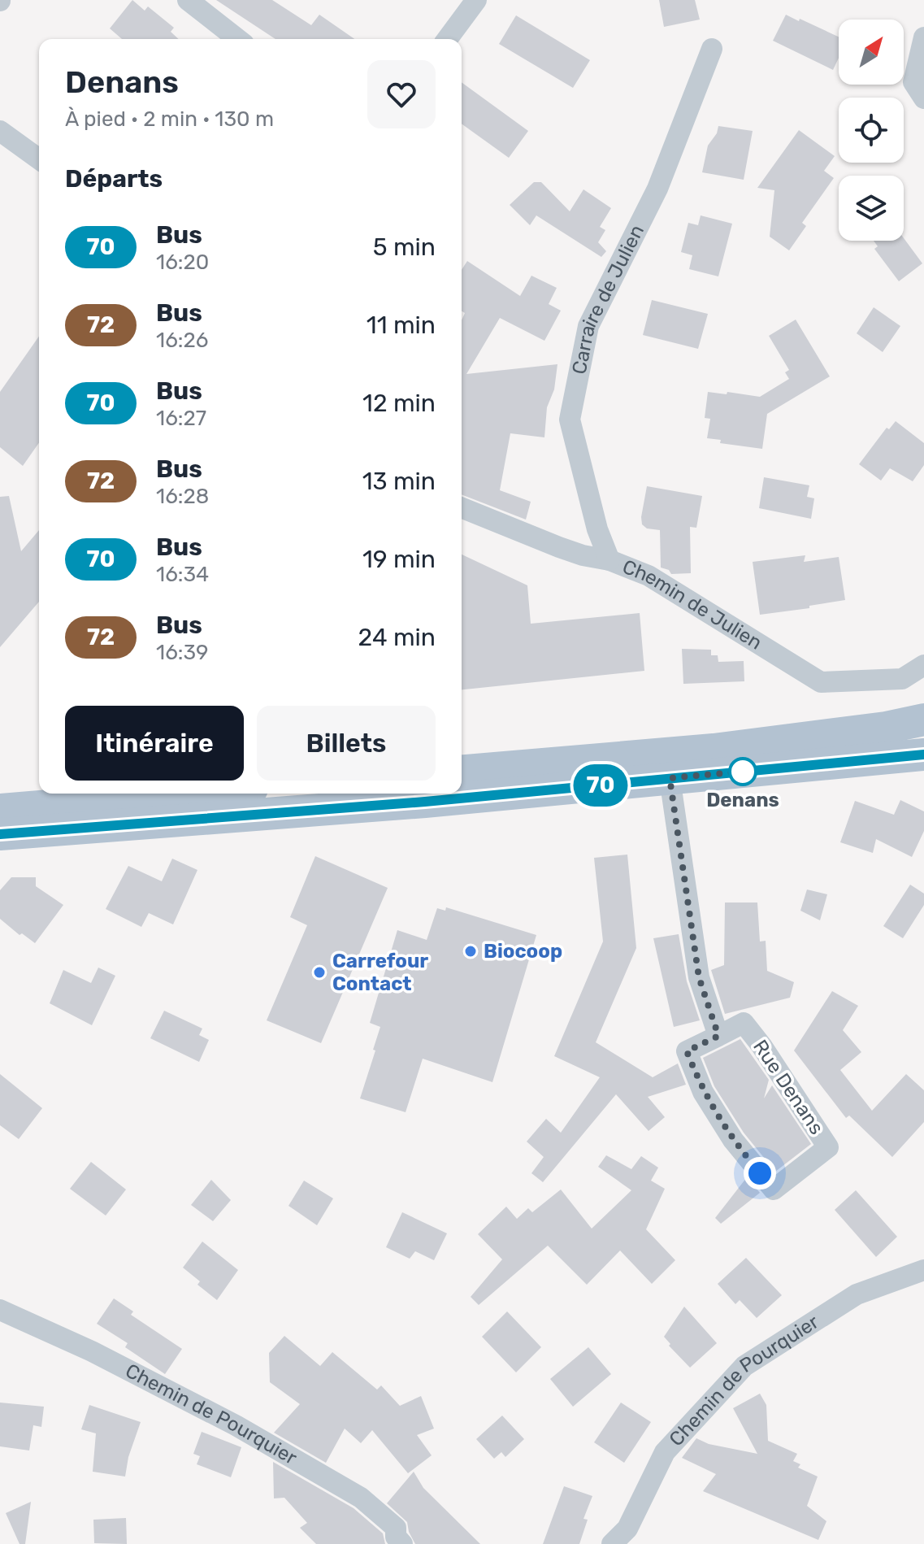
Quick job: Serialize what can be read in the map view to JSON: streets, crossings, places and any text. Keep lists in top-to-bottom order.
{
  "streets": {
    "street": [
      "Carraire de Julien",
      "Chemin de Julien",
      "Rue Denans",
      "Chemin de Pourquier"
    ]
  },
  "crossings": [
    ["Carraire de Julien", "Chemin de Julien"]
  ],
  "places": ["Denans", "Biocoop", "Carrefour Contact"],
  "lines": ["bus line 70"],
  "north": "top right",
  "page": {
    "on_map": "70",
    "heading": [
      ["Denans", "À pied · 2 min · 130 m"],
      "Départs"
    ],
    "list": [
      {
        "mark": "70",
        "name": "Bus",
        "note": "16:20",
        "value": "5 min"
      },
      {
        "mark": "72",
        "name": "Bus",
        "note": "16:26",
        "value": "11 min"
      },
      {
        "mark": "70",
        "name": "Bus",
        "note": "16:27",
        "value": "12 min"
      },
      {
        "mark": "72",
        "name": "Bus",
        "note": "16:28",
        "value": "13 min"
      },
      {
        "mark": "70",
        "name": "Bus",
        "note": "16:34",
        "value": "19 min"
      },
      {
        "mark": "72",
        "name": "Bus",
        "note": "16:39",
        "value": "24 min"
      }
    ],
    "buttons": ["Itinéraire", "Billets"]
  }
}
